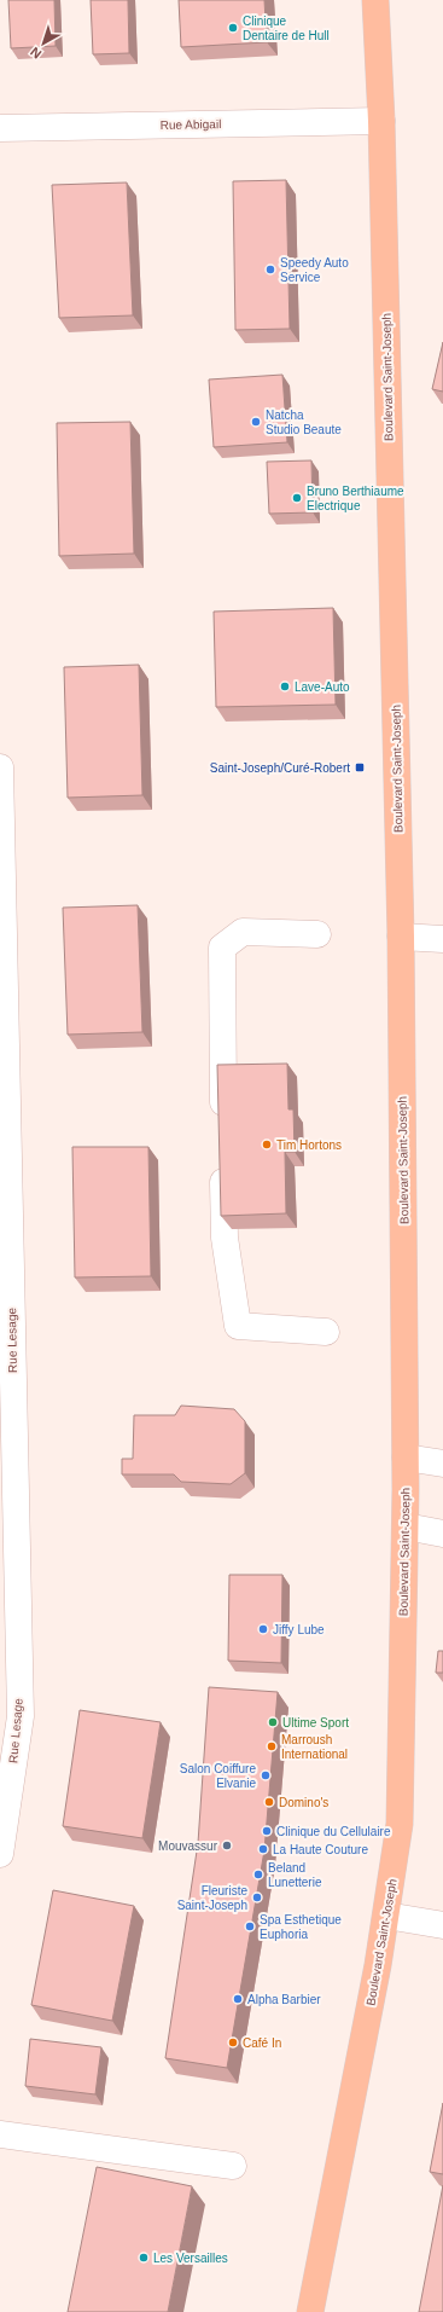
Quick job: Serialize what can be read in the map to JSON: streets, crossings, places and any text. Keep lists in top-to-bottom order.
{
  "streets": {
    "main road": ["Boulevard Saint-Joseph"],
    "street": ["Rue Abigail", "Rue Lesage"]
  },
  "crossings": [
    ["Rue Abigail", "Boulevard Saint-Joseph"]
  ],
  "places": {
    "other": [
      "Clinique Dentaire de Hull",
      "Speedy Auto Service",
      "Natcha Studio Beaute",
      "Bruno Berthiaume Electrique",
      "Lave-Auto",
      "Tim Hortons",
      "Jiffy Lube",
      "Ultime Sport",
      "Marroush International",
      "Salon Coiffure Elvanie",
      "Domino's",
      "Clinique du Cellulaire",
      "Mouvassur",
      "La Haute Couture",
      "Beland Lunetterie",
      "Fleuriste Saint-Joseph",
      "Spa Esthetique Euphoria",
      "Alpha Barbier",
      "Café In",
      "Les Versailles"
    ],
    "transit": ["Saint-Joseph/Curé-Robert"]
  },
  "north": "bottom left"
}
